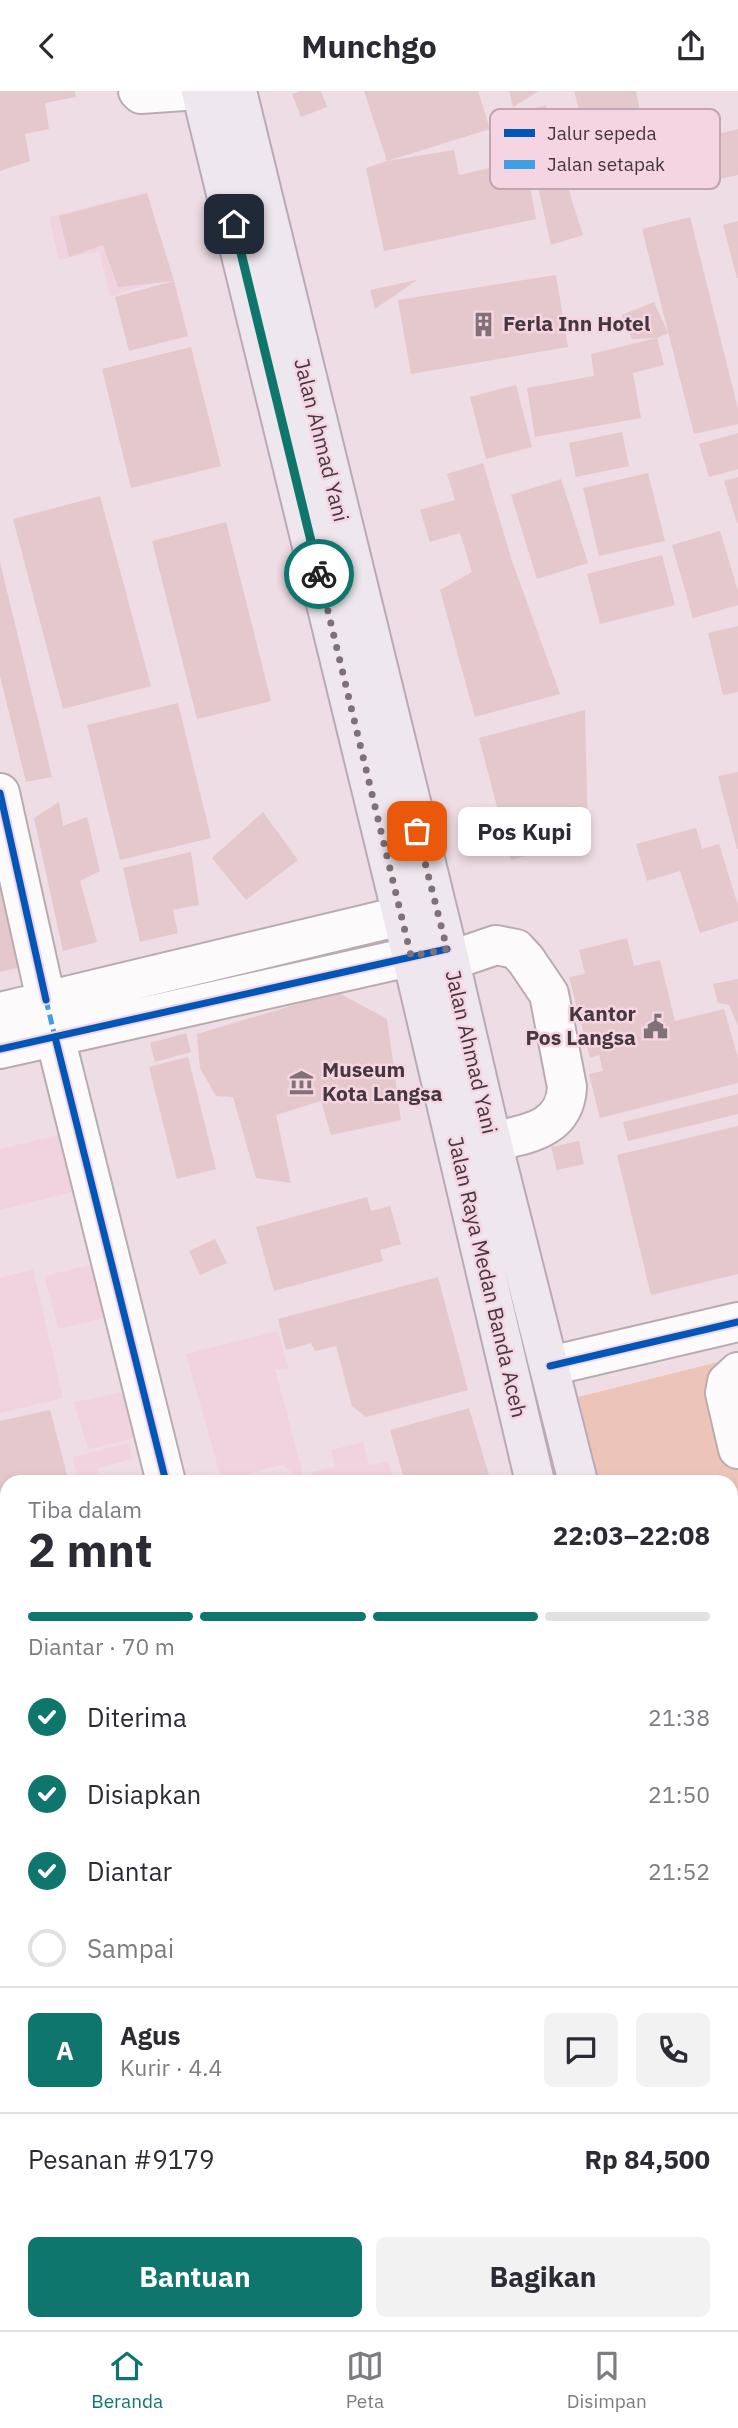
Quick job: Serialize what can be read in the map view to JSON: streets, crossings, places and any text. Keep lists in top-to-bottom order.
{
  "streets": {
    "main road": ["Jalan Ahmad Yani", "Jalan Raya Medan Banda Aceh"]
  },
  "crossings": [
    ["Jalan Ahmad Yani", "Jalan Raya Medan Banda Aceh"]
  ],
  "places": {
    "building": ["Ferla Inn Hotel"],
    "other": ["Pos Kupi"],
    "public building": ["Kantor Pos Langsa"],
    "museum": ["Museum Kota Langsa"]
  },
  "legend": ["Jalur sepeda", "Jalan setapak"],
  "page": {
    "header": "Munchgo",
    "bubble": "Pos Kupi",
    "heading": ["2 mnt", "Tiba dalam", "22:03–22:08"],
    "panel": [
      "Agus",
      "Kurir · 4.4",
      "Pesanan #9179",
      "Rp 84,500"
    ],
    "bar": "Diantar · 70 m",
    "list": [
      ["Diterima", "21:38"],
      ["Disiapkan", "21:50"],
      ["Diantar", "21:52"],
      "Sampai"
    ],
    "round": "A",
    "buttons": ["Bantuan", "Bagikan"],
    "tabs": ["Beranda", "Peta", "Disimpan"]
  }
}
